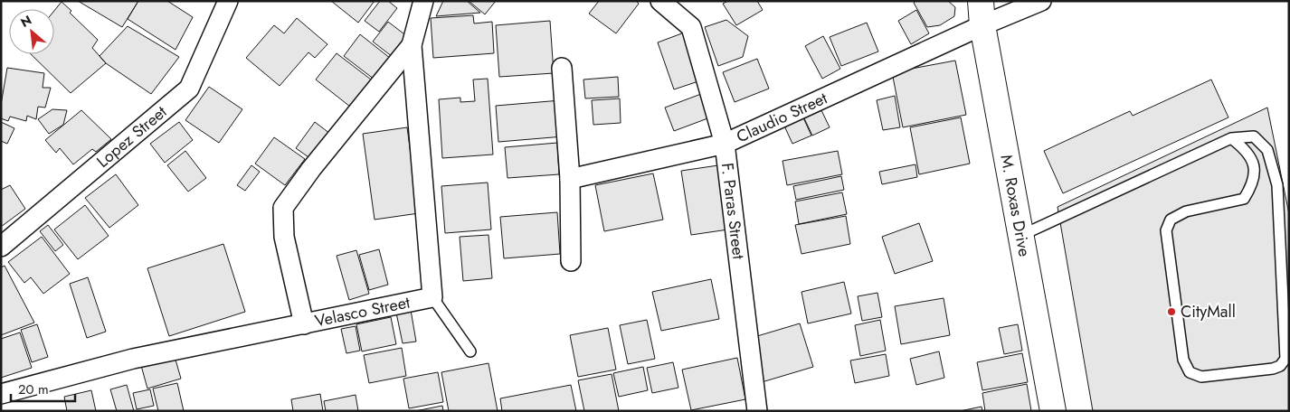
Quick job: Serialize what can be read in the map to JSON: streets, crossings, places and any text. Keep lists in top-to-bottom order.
{
  "streets": {
    "main road": ["M. Roxas Drive"],
    "street": [
      "Claudio Street",
      "Lopez Street",
      "F. Paras Street",
      "Velasco Street"
    ]
  },
  "crossings": [
    ["Claudio Street", "M. Roxas Drive"],
    ["Claudio Street", "F. Paras Street"]
  ],
  "places": ["CityMall"],
  "scale_bar": "20 m",
  "north": "top left"
}
